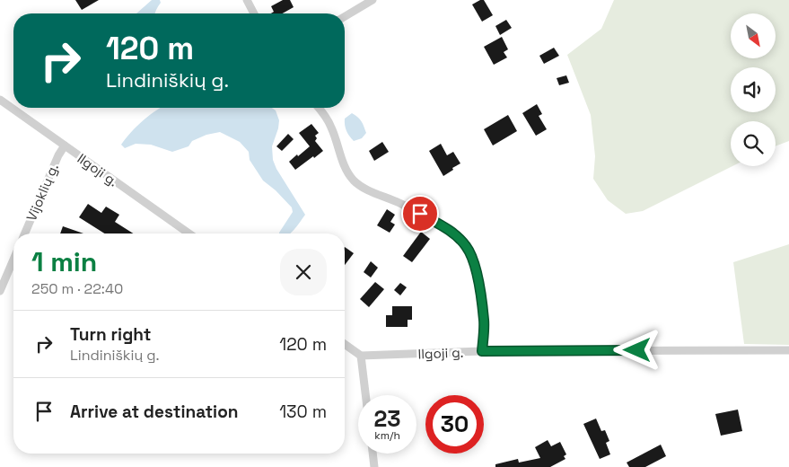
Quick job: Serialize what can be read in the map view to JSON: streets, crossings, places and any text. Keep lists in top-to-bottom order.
{
  "streets": {
    "street": ["Ilgoji g.", "Vijoklių g."]
  },
  "crossings": [
    ["Ilgoji g.", "Vijoklių g."]
  ],
  "north": "bottom right",
  "page": {
    "turn": ["120 m", "Lindiniškių g."],
    "heading": ["1 min", "250 m · 22:40"],
    "list": [
      {
        "name": "Turn right",
        "note": "Lindiniškių g.",
        "value": "120 m"
      },
      {
        "name": "Arrive at destination",
        "value": "130 m"
      }
    ],
    "speed": "23 km/h",
    "limit": "30"
  }
}
